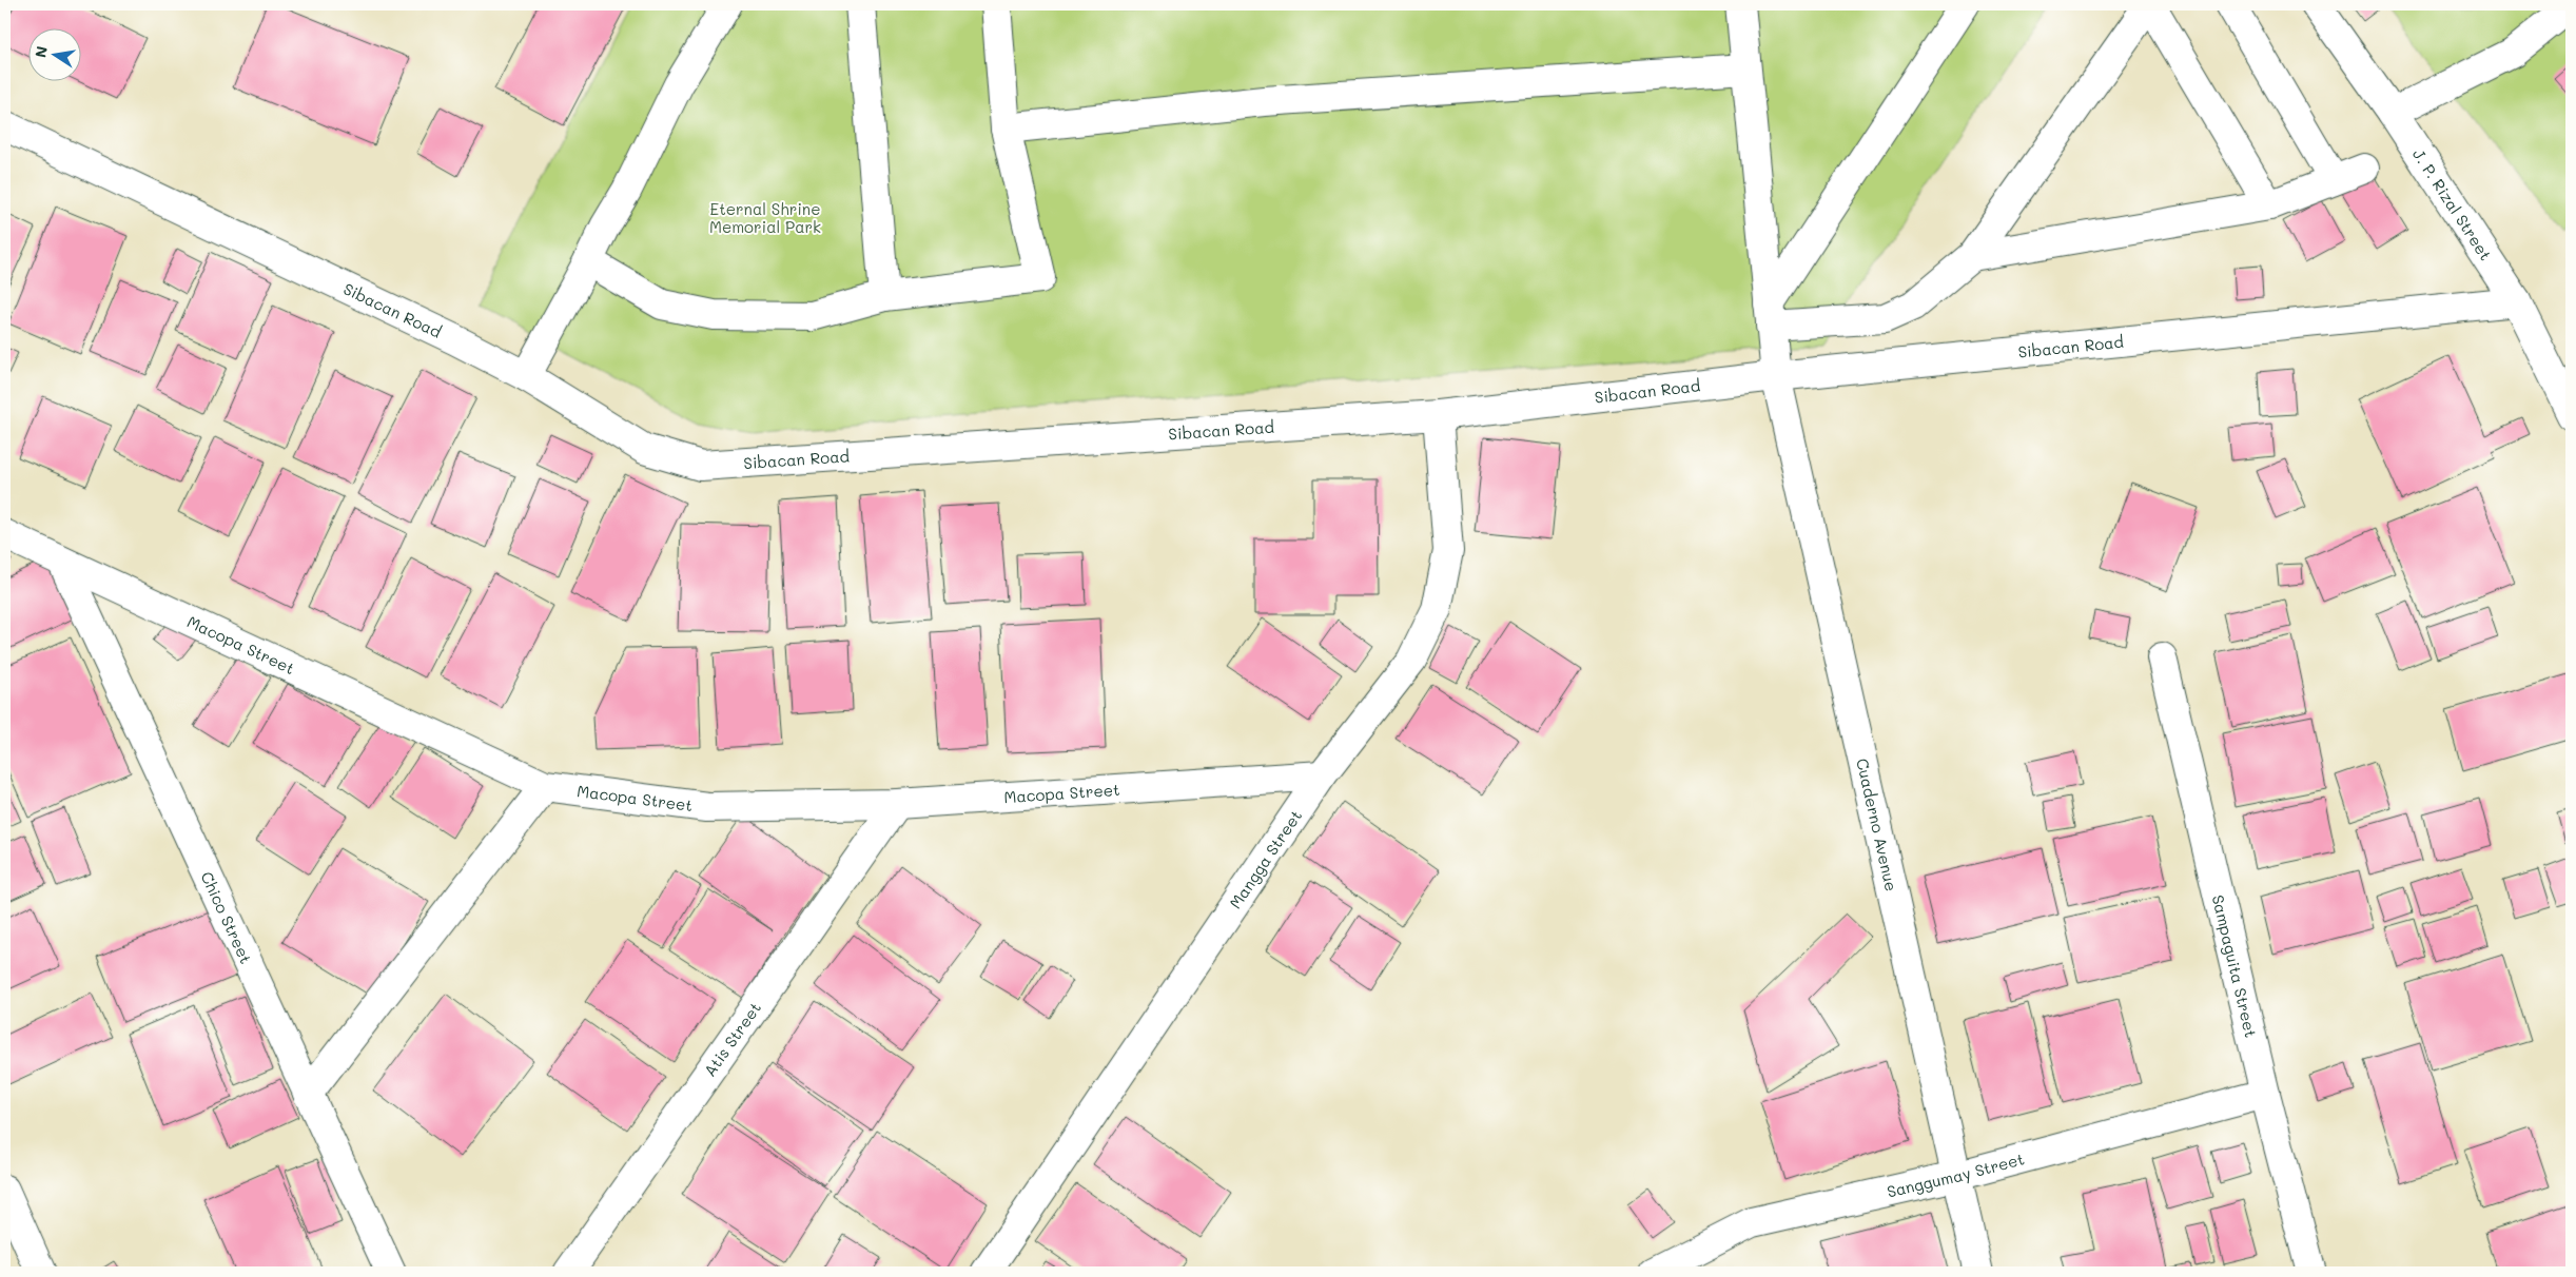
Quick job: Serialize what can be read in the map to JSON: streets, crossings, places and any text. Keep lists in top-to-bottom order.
{
  "streets": {
    "street": [
      "J. P. Rizal Street",
      "Sibacan Road",
      "Macopa Street",
      "Cuaderno Avenue",
      "Mangga Street",
      "Chico Street",
      "Sampaguita Street",
      "Atis Street",
      "Sanggumay Street"
    ]
  },
  "crossings": [
    ["J. P. Rizal Street", "Sibacan Road"],
    ["Sibacan Road", "Cuaderno Avenue"],
    ["Sibacan Road", "Mangga Street"],
    ["Macopa Street", "Mangga Street"],
    ["Macopa Street", "Chico Street"],
    ["Macopa Street", "Atis Street"],
    ["Cuaderno Avenue", "Sanggumay Street"],
    ["Sampaguita Street", "Sanggumay Street"]
  ],
  "parks": ["Eternal Shrine Memorial Park"],
  "north": "left"
}
